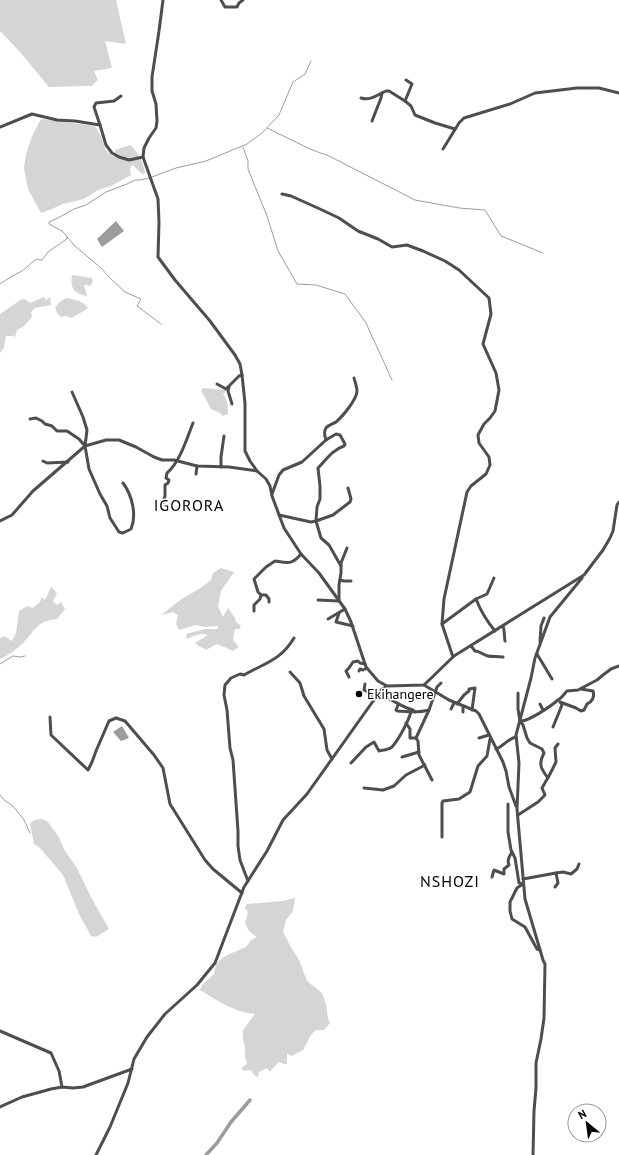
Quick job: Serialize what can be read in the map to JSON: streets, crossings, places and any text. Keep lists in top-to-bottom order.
{
  "districts": ["IGORORA", "NSHOZI"],
  "places": ["Ekihangere"],
  "north": "top left"
}
